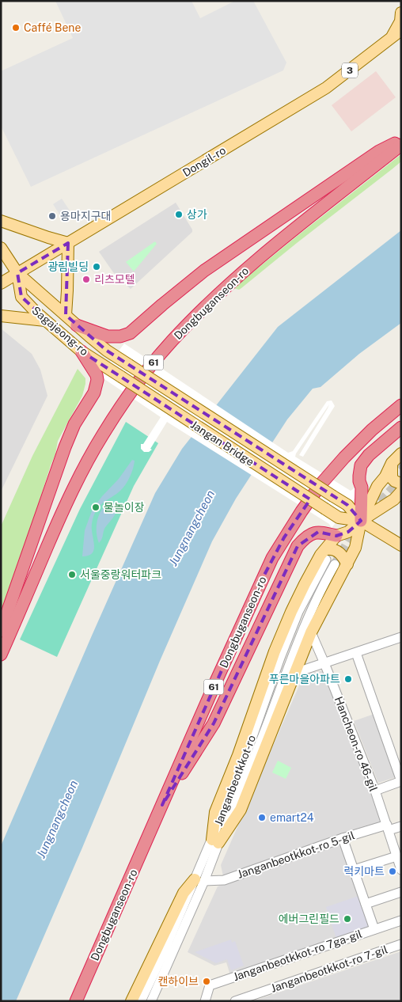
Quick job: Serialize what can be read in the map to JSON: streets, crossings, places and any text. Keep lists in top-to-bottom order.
{
  "streets": {
    "highway": ["Dongbuganseon-ro", "61"],
    "main road": [
      "3",
      "Dongil-ro",
      "Sagajeong-ro",
      "Jangan Bridge"
    ],
    "street": [
      "Hancheon-ro 46-gil",
      "Janganbeotkkot-ro",
      "Janganbeotkkot-ro 5-gil",
      "Janganbeotkkot-ro 7ga-gil",
      "Janganbeotkkot-ro 7-gil"
    ]
  },
  "crossings": [
    ["Dongil-ro", "Sagajeong-ro"],
    ["Sagajeong-ro", "Jangan Bridge"],
    ["Hancheon-ro 46-gil", "Janganbeotkkot-ro 5-gil"],
    ["Janganbeotkkot-ro", "Janganbeotkkot-ro 5-gil"]
  ],
  "water": ["Jungnangcheon"],
  "places": [
    "Caffé Bene",
    "상가",
    "용마지구대",
    "광림빌딩",
    "리츠모텔",
    "물놀이장",
    "서울중랑워터파크",
    "푸른마을아파트",
    "emart24",
    "럭키마트",
    "에버그린필드",
    "캔하이브"
  ]
}
